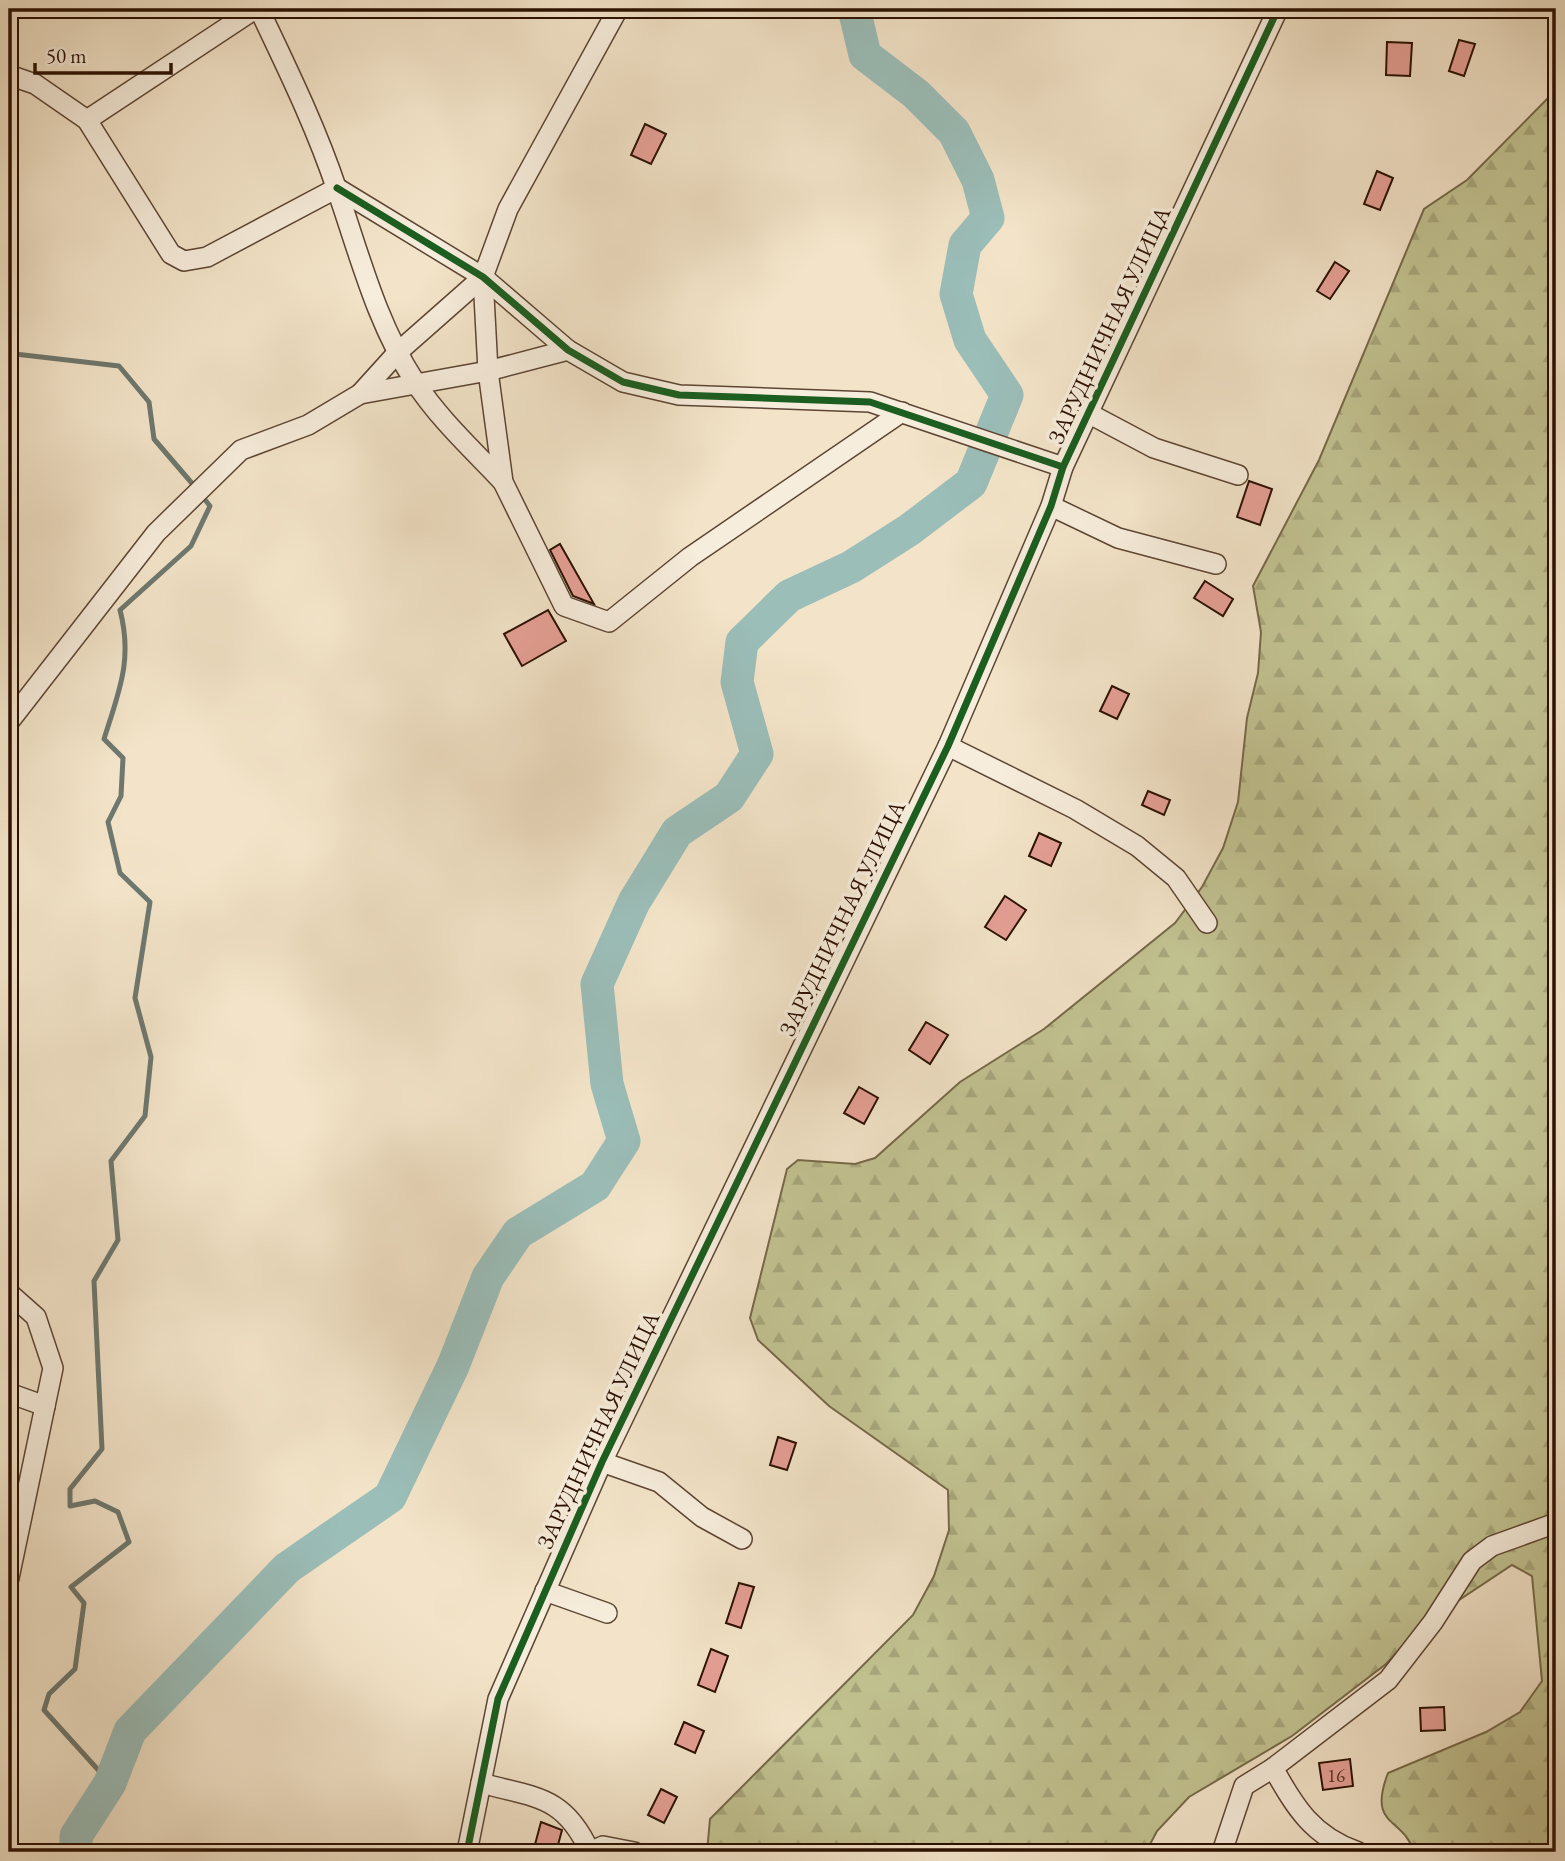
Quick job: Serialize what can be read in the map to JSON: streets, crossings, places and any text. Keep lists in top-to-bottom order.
{
  "streets": {
    "street": ["ЗАРУДНИЧНАЯ УЛИЦА"]
  },
  "house_numbers": ["16"],
  "scale_bar": "50 m"
}
